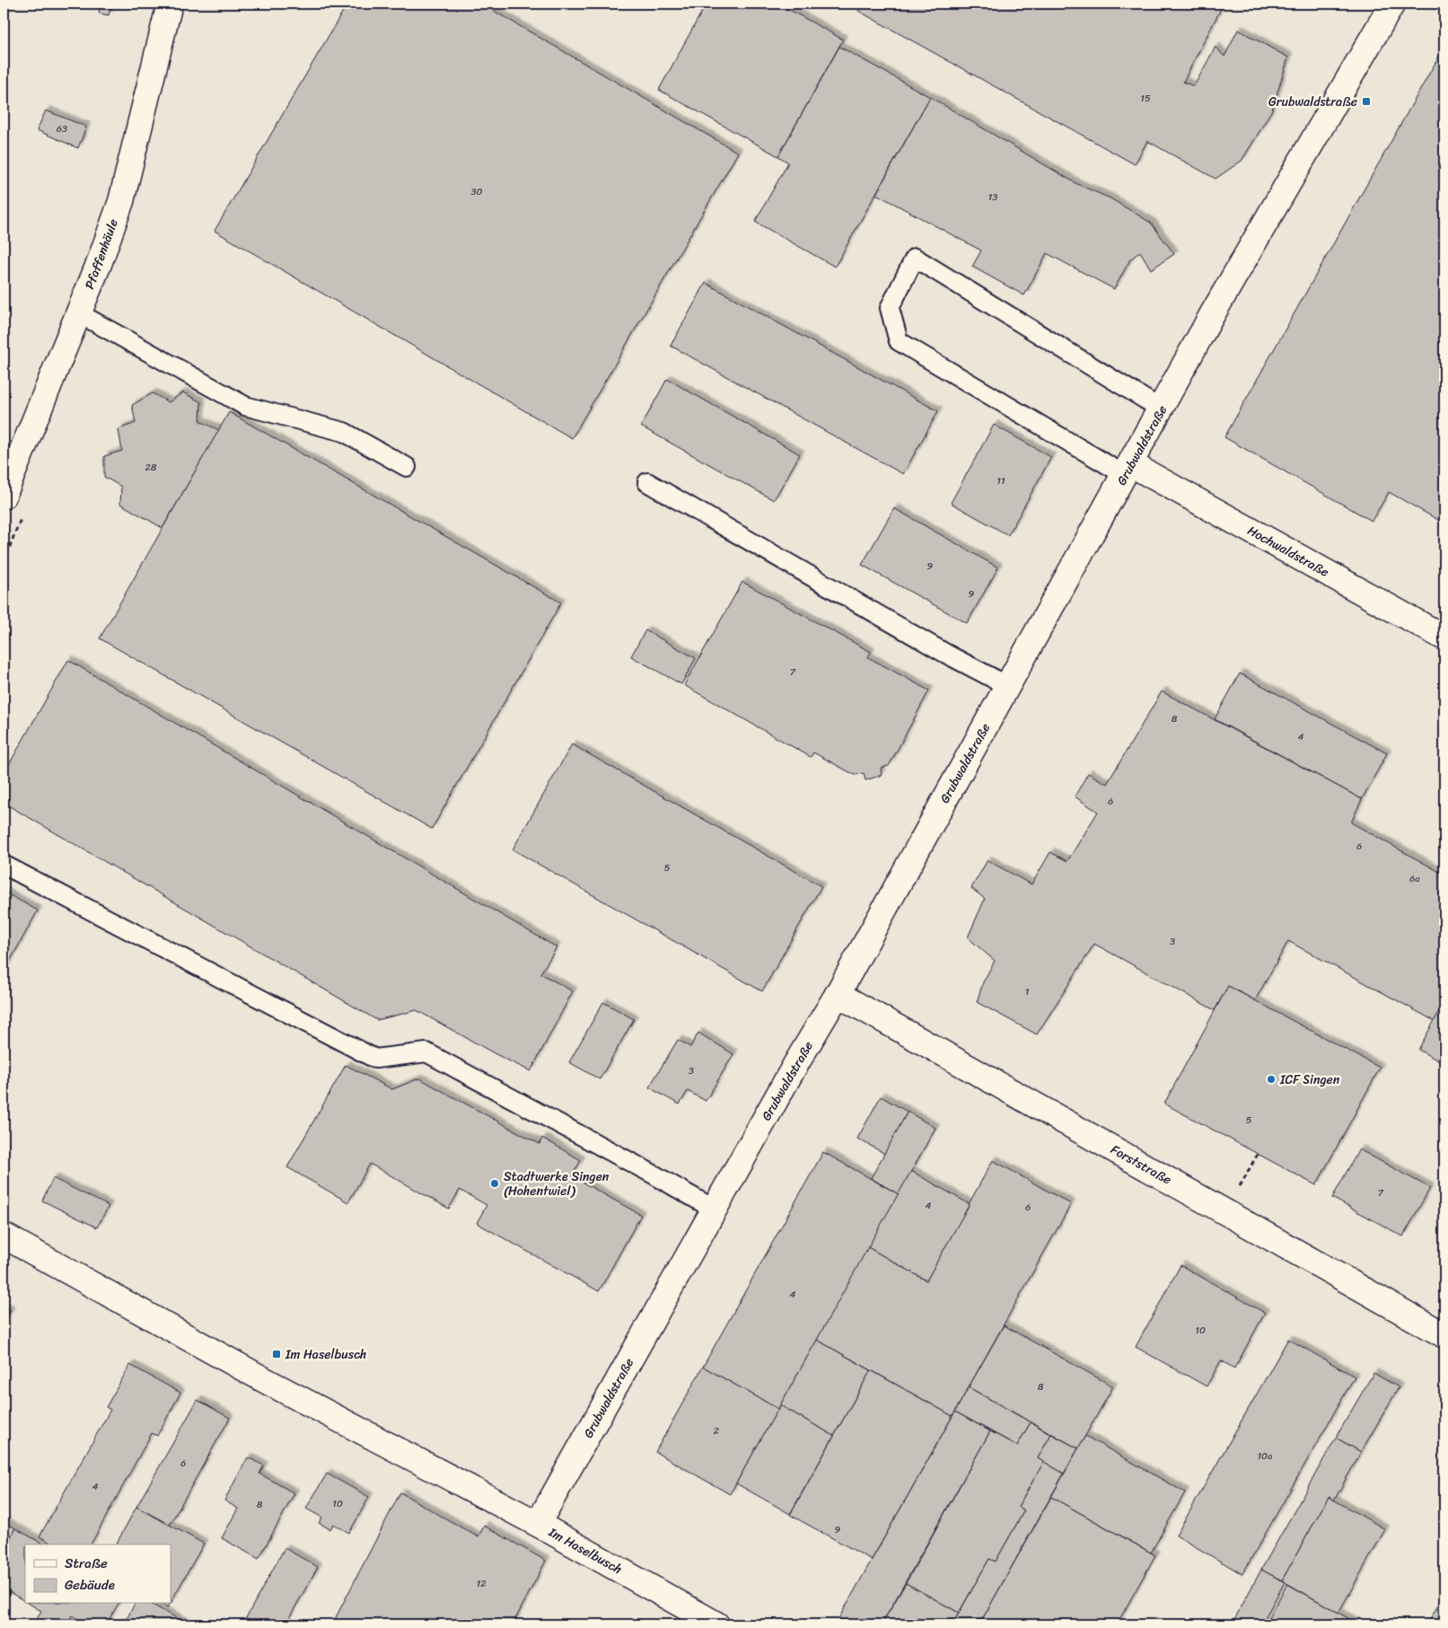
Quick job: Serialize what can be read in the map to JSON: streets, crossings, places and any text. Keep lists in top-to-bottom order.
{
  "streets": {
    "street": [
      "Pfaffenhäule",
      "Grubwaldstraße",
      "Hochwaldstraße",
      "Forststraße",
      "Im Haselbusch"
    ]
  },
  "crossings": [
    ["Grubwaldstraße", "Hochwaldstraße"],
    ["Grubwaldstraße", "Forststraße"],
    ["Grubwaldstraße", "Im Haselbusch"]
  ],
  "places": {
    "transit": ["Grubwaldstraße", "Im Haselbusch"],
    "other": ["ICF Singen", "Stadtwerke Singen (Hohentwiel)"]
  },
  "house_numbers": [
    "15",
    "63",
    "30",
    "13",
    "28",
    "11",
    "9",
    "9",
    "7",
    "8",
    "4",
    "6",
    "6",
    "5",
    "6a",
    "3",
    "1",
    "3",
    "5",
    "7",
    "4",
    "6",
    "4",
    "10",
    "8",
    "2",
    "10a",
    "6",
    "4",
    "10",
    "8",
    "9",
    "12"
  ],
  "legend": ["Straße", "Gebäude"]
}
